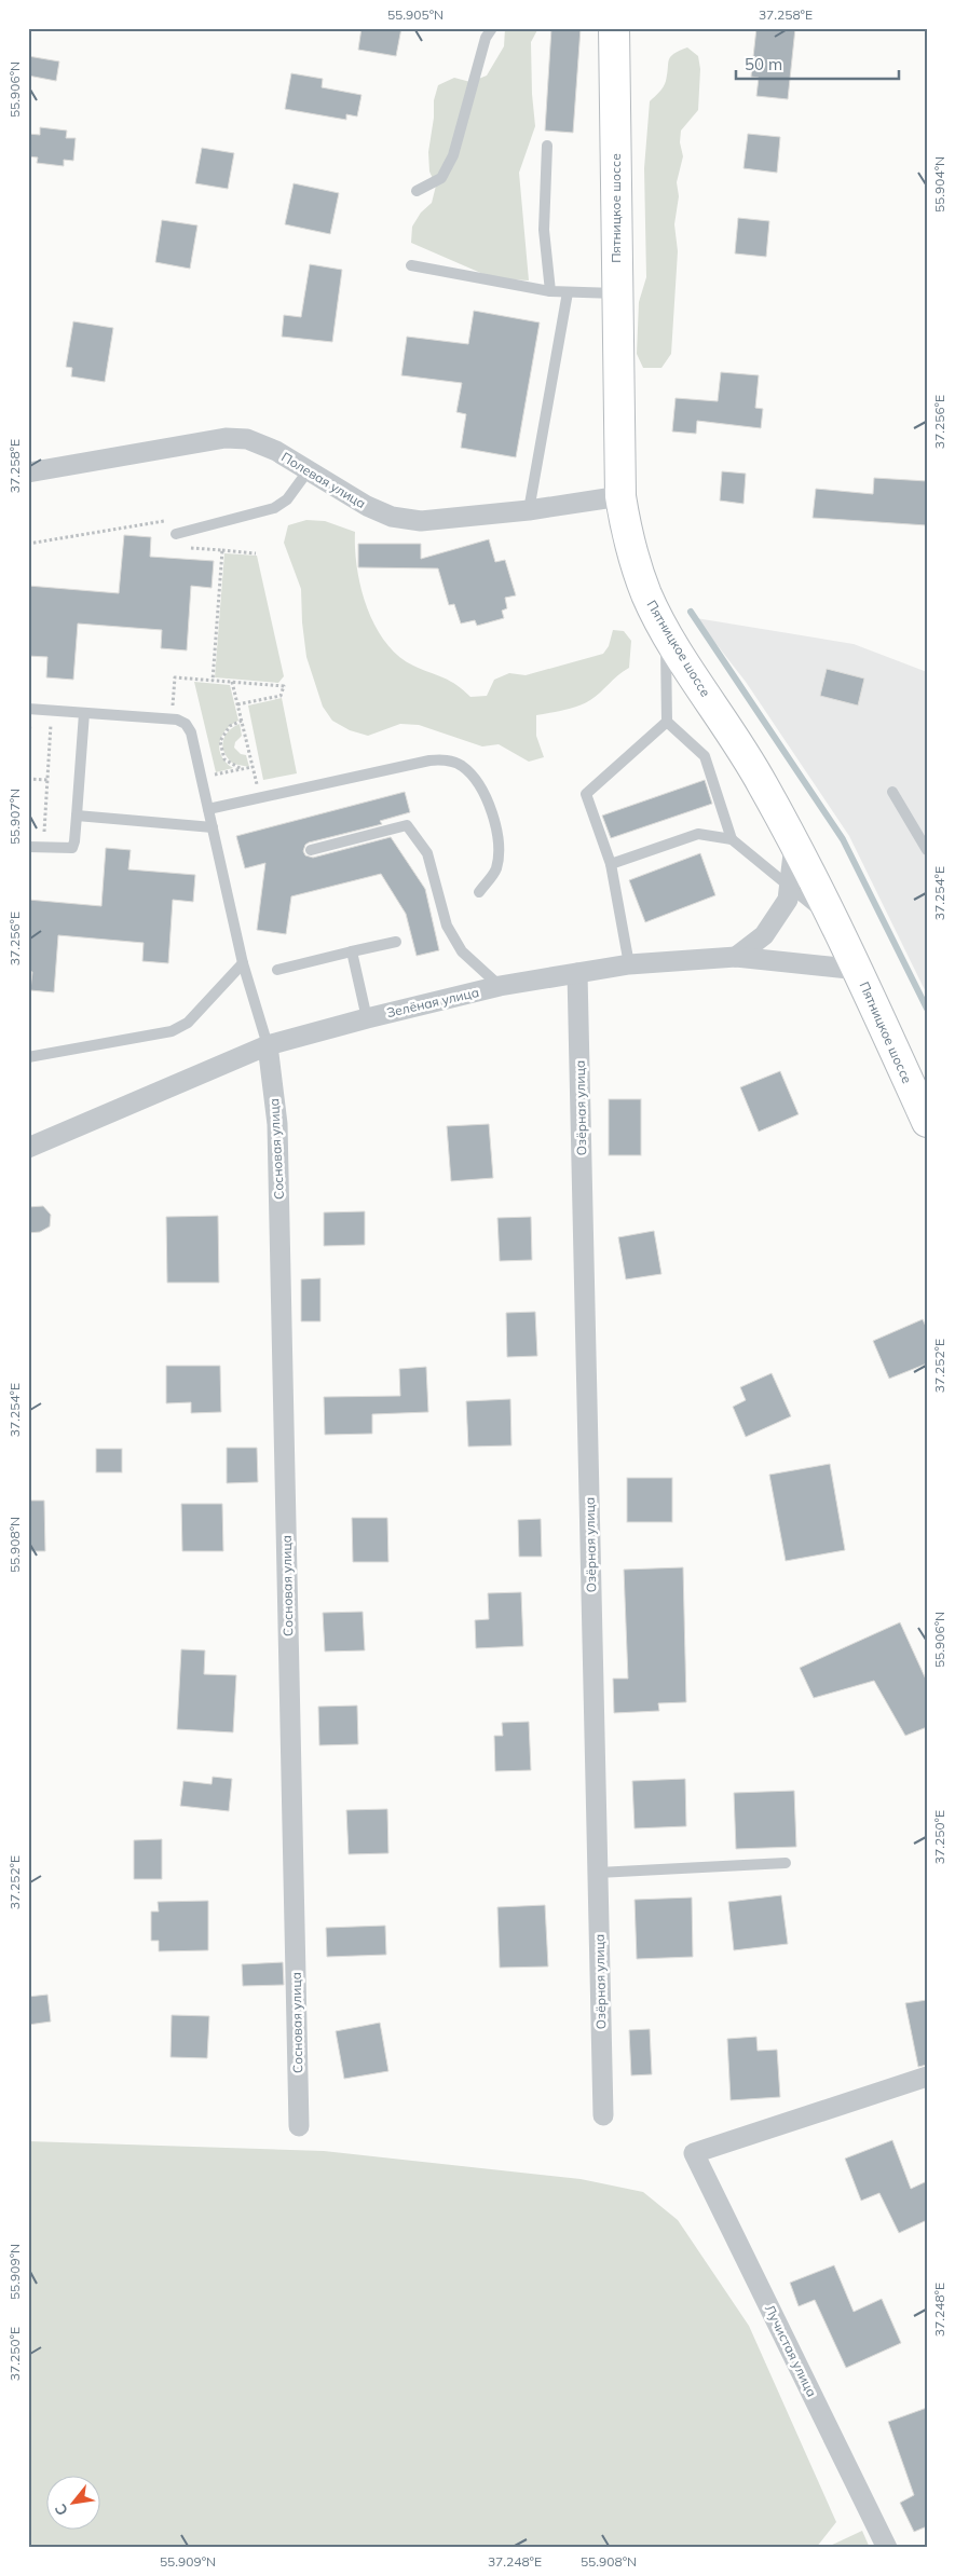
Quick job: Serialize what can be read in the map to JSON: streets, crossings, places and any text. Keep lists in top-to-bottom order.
{
  "streets": {
    "main road": ["Пятницкое шоссе"],
    "street": [
      "Полевая улица",
      "Зелёная улица",
      "Озёрная улица",
      "Сосновая улица",
      "Лучистая улица"
    ]
  },
  "crossings": [
    ["Пятницкое шоссе", "Полевая улица"],
    ["Пятницкое шоссе", "Зелёная улица"],
    ["Зелёная улица", "Озёрная улица"],
    ["Зелёная улица", "Сосновая улица"]
  ],
  "scale_bar": "50 m",
  "north": "bottom left",
  "coordinates": [
    "55.905°N",
    "37.258°E",
    "55.906°N",
    "55.904°N",
    "37.256°E",
    "55.907°N",
    "37.254°E",
    "37.252°E",
    "55.908°N",
    "37.250°E",
    "55.909°N",
    "37.248°E"
  ]
}
